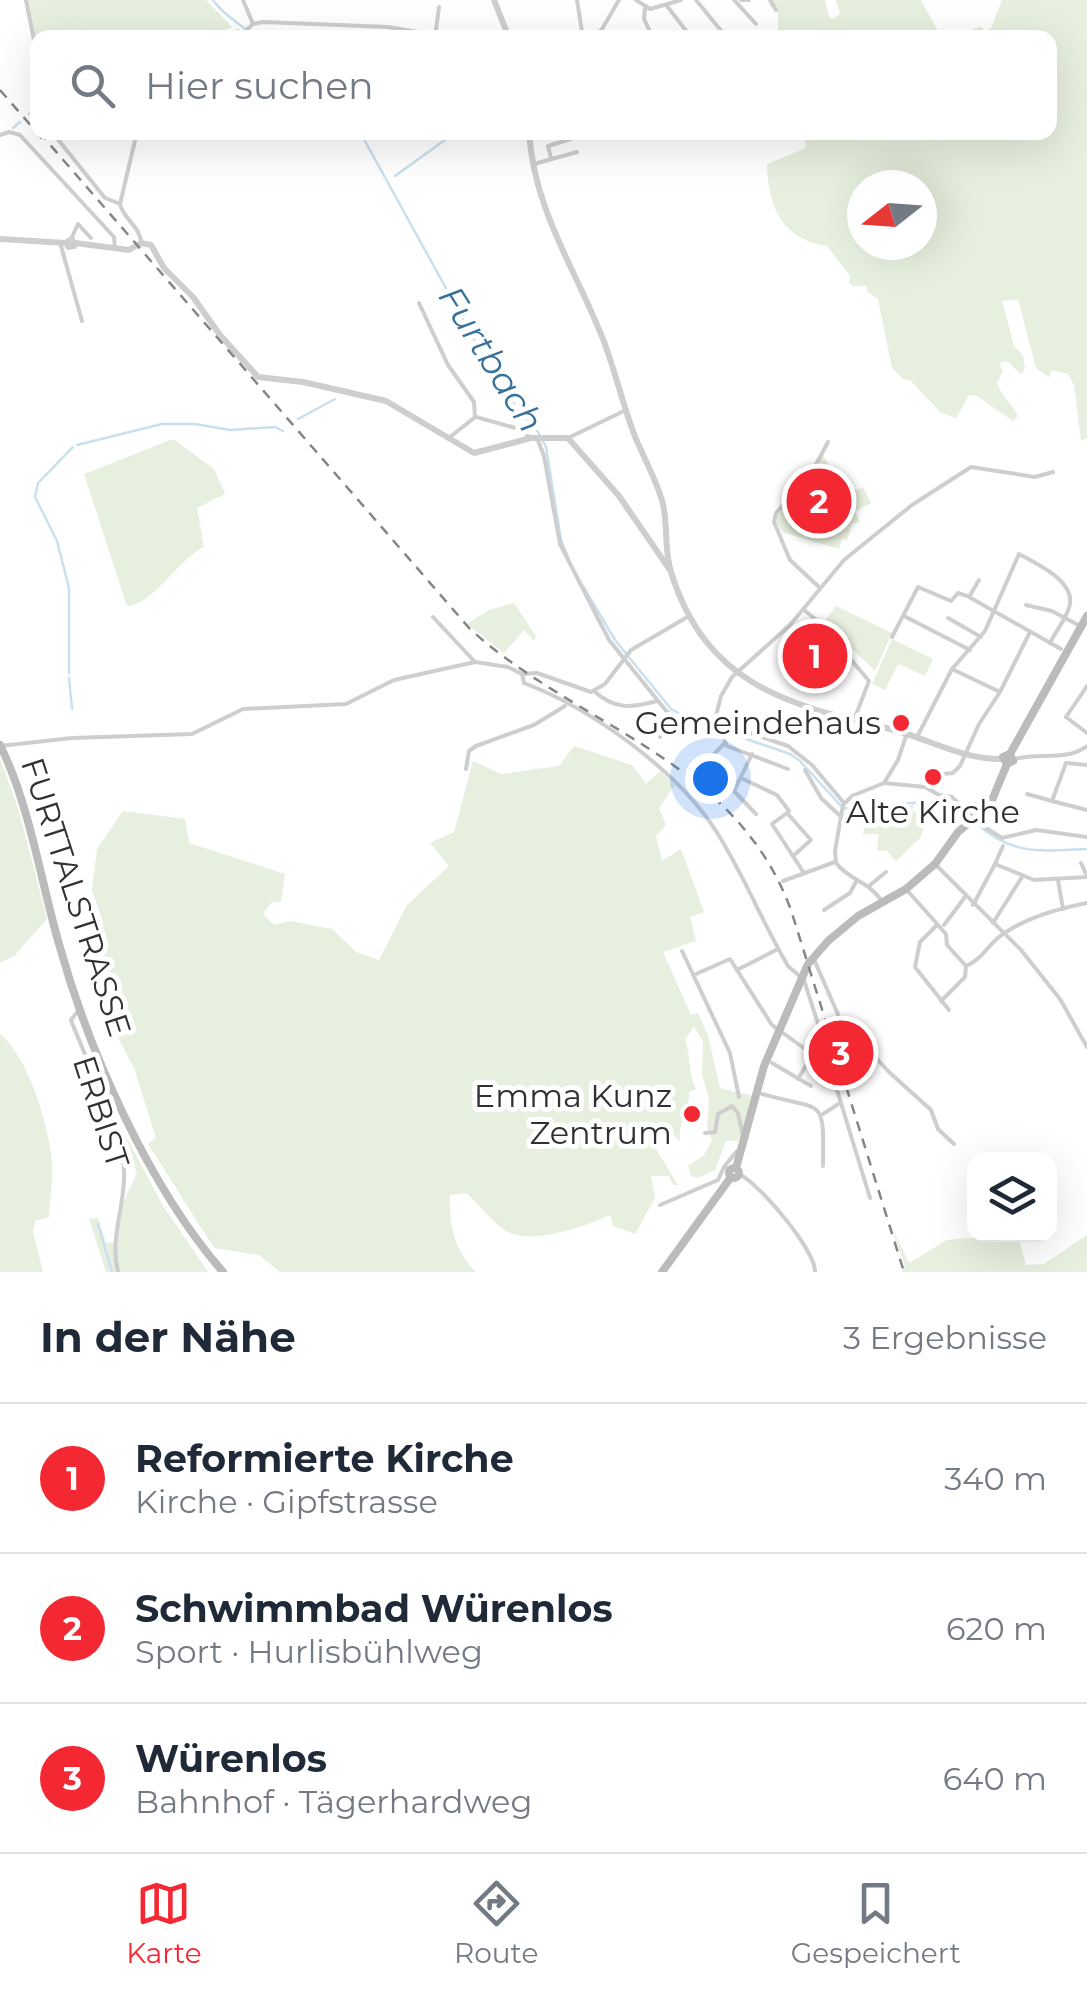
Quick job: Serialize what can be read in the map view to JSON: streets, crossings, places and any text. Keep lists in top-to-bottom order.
{
  "streets": {
    "main road": ["FURTTALSTRASSE"],
    "street": ["ERBIST"]
  },
  "crossings": [
    ["FURTTALSTRASSE", "ERBIST"]
  ],
  "water": ["Furtbach"],
  "places": ["Gemeindehaus", "Alte Kirche", "Emma Kunz Zentrum"],
  "north": "left",
  "page": {
    "search": "Hier suchen",
    "pins": ["2", "1", "3"],
    "heading": ["In der Nähe", "3 Ergebnisse"],
    "list": [
      {
        "mark": "1",
        "name": "Reformierte Kirche",
        "note": "Kirche · Gipfstrasse",
        "value": "340 m"
      },
      {
        "mark": "2",
        "name": "Schwimmbad Würenlos",
        "note": "Sport · Hurlisbühlweg",
        "value": "620 m"
      },
      {
        "mark": "3",
        "name": "Würenlos",
        "note": "Bahnhof · Tägerhardweg",
        "value": "640 m"
      }
    ],
    "nav": ["Karte", "Route", "Gespeichert"]
  }
}
